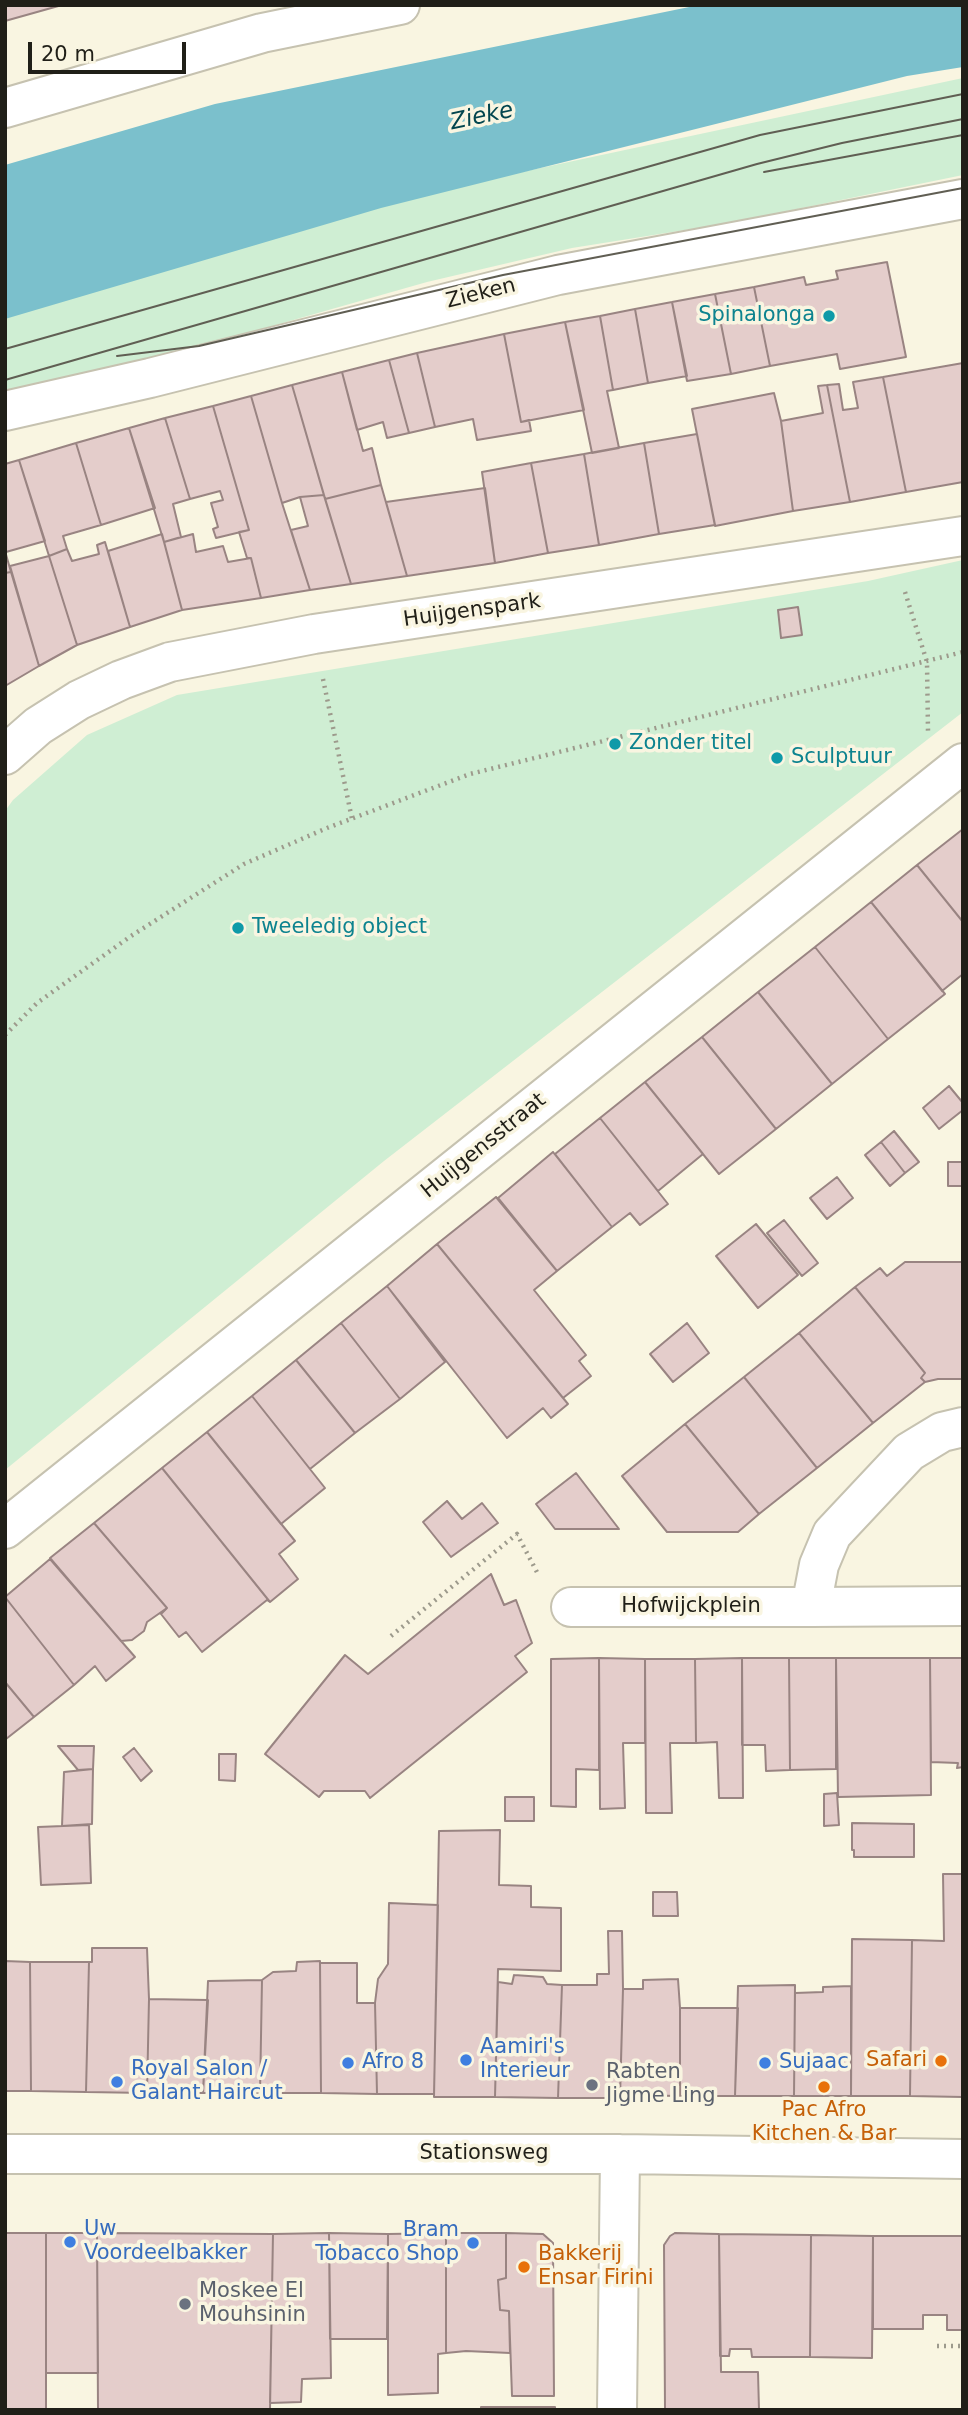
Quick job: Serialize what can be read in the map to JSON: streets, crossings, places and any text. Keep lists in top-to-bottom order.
{
  "streets": {
    "street": [
      "Zieken",
      "Huijgenspark",
      "Huijgensstraat",
      "Hofwijckplein",
      "Stationsweg"
    ]
  },
  "water": ["Zieke"],
  "places": [
    "Spinalonga",
    "Zonder titel",
    "Sculptuur",
    "Tweeledig object",
    "Aamiri's Interieur",
    "Safari",
    "Afro 8",
    "Sujaac",
    "Royal Salon / Galant Haircut",
    "Rabten Jigme Ling",
    "Pac Afro Kitchen & Bar",
    "Uw Voordeelbakker",
    "Bram Tobacco Shop",
    "Bakkerij Ensar Firini",
    "Moskee El Mouhsinin"
  ],
  "scale_bar": "20 m"
}
